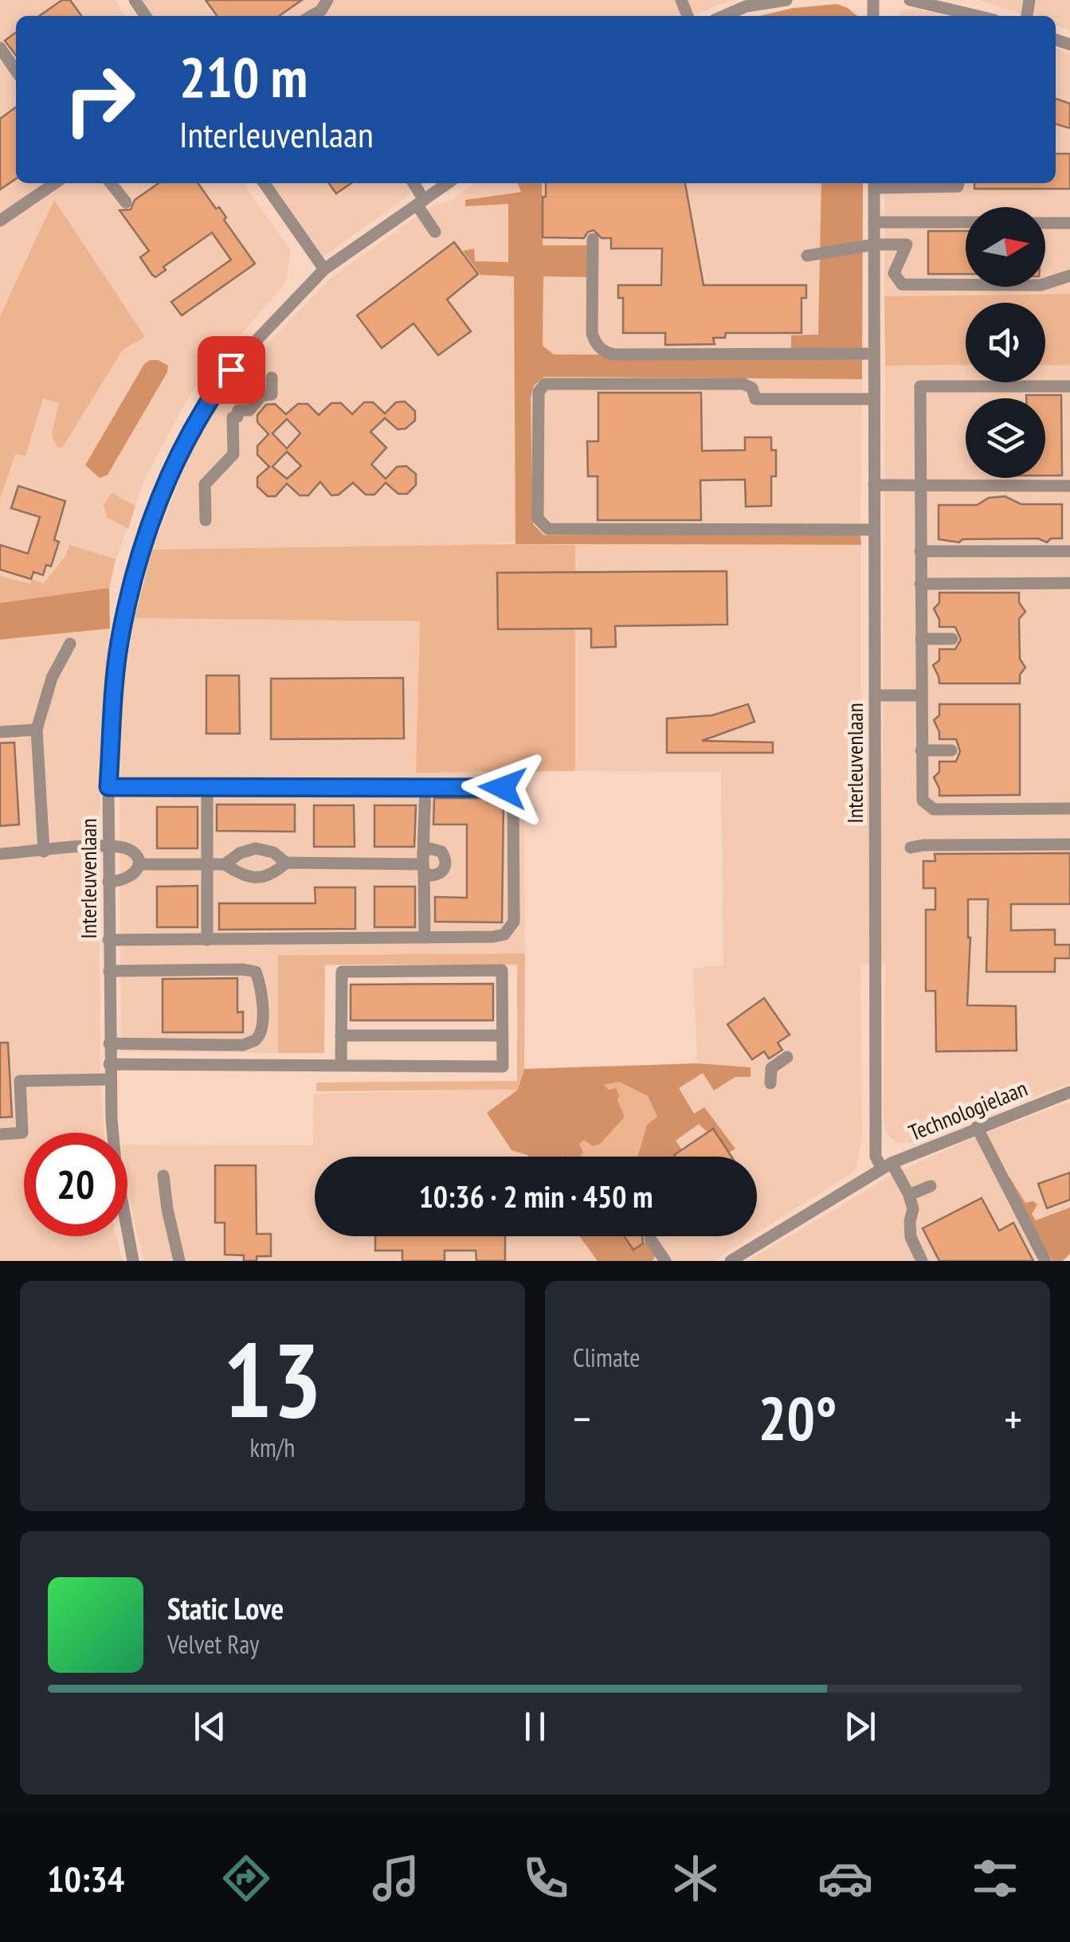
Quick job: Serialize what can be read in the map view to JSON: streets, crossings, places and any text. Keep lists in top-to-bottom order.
{
  "streets": {
    "street": ["Interleuvenlaan", "Technologielaan"]
  },
  "crossings": [
    ["Interleuvenlaan", "Technologielaan"]
  ],
  "north": "right",
  "page": {
    "turn": ["210 m", "Interleuvenlaan"],
    "limit": "20",
    "trip": "10:36 · 2 min · 450 m",
    "tile": [
      ["13", "km/h"],
      "Climate"
    ],
    "heat": ["−", "20°", "+"],
    "song": ["Static Love", "Velvet Ray"],
    "tabs": "10:34"
  }
}
